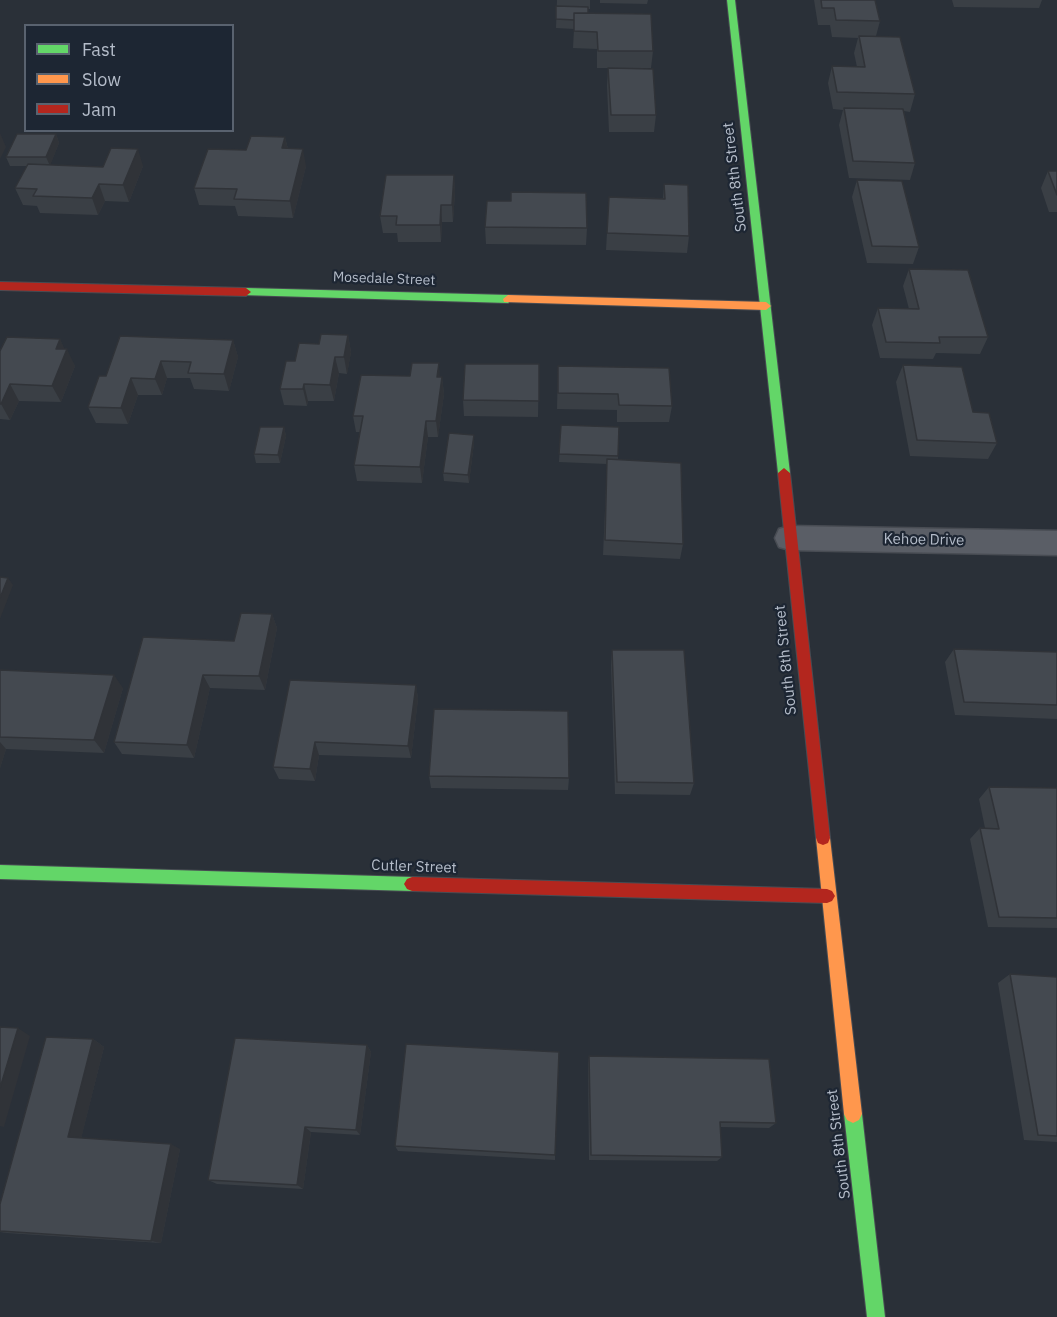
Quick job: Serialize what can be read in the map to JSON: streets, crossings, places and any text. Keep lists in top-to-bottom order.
{
  "streets": {
    "street": [
      "South 8th Street",
      "Mosedale Street",
      "Kehoe Drive",
      "Cutler Street"
    ]
  },
  "crossings": [
    ["South 8th Street", "Mosedale Street"],
    ["South 8th Street", "Kehoe Drive"],
    ["South 8th Street", "Cutler Street"]
  ],
  "legend": ["Fast", "Slow", "Jam"]
}
